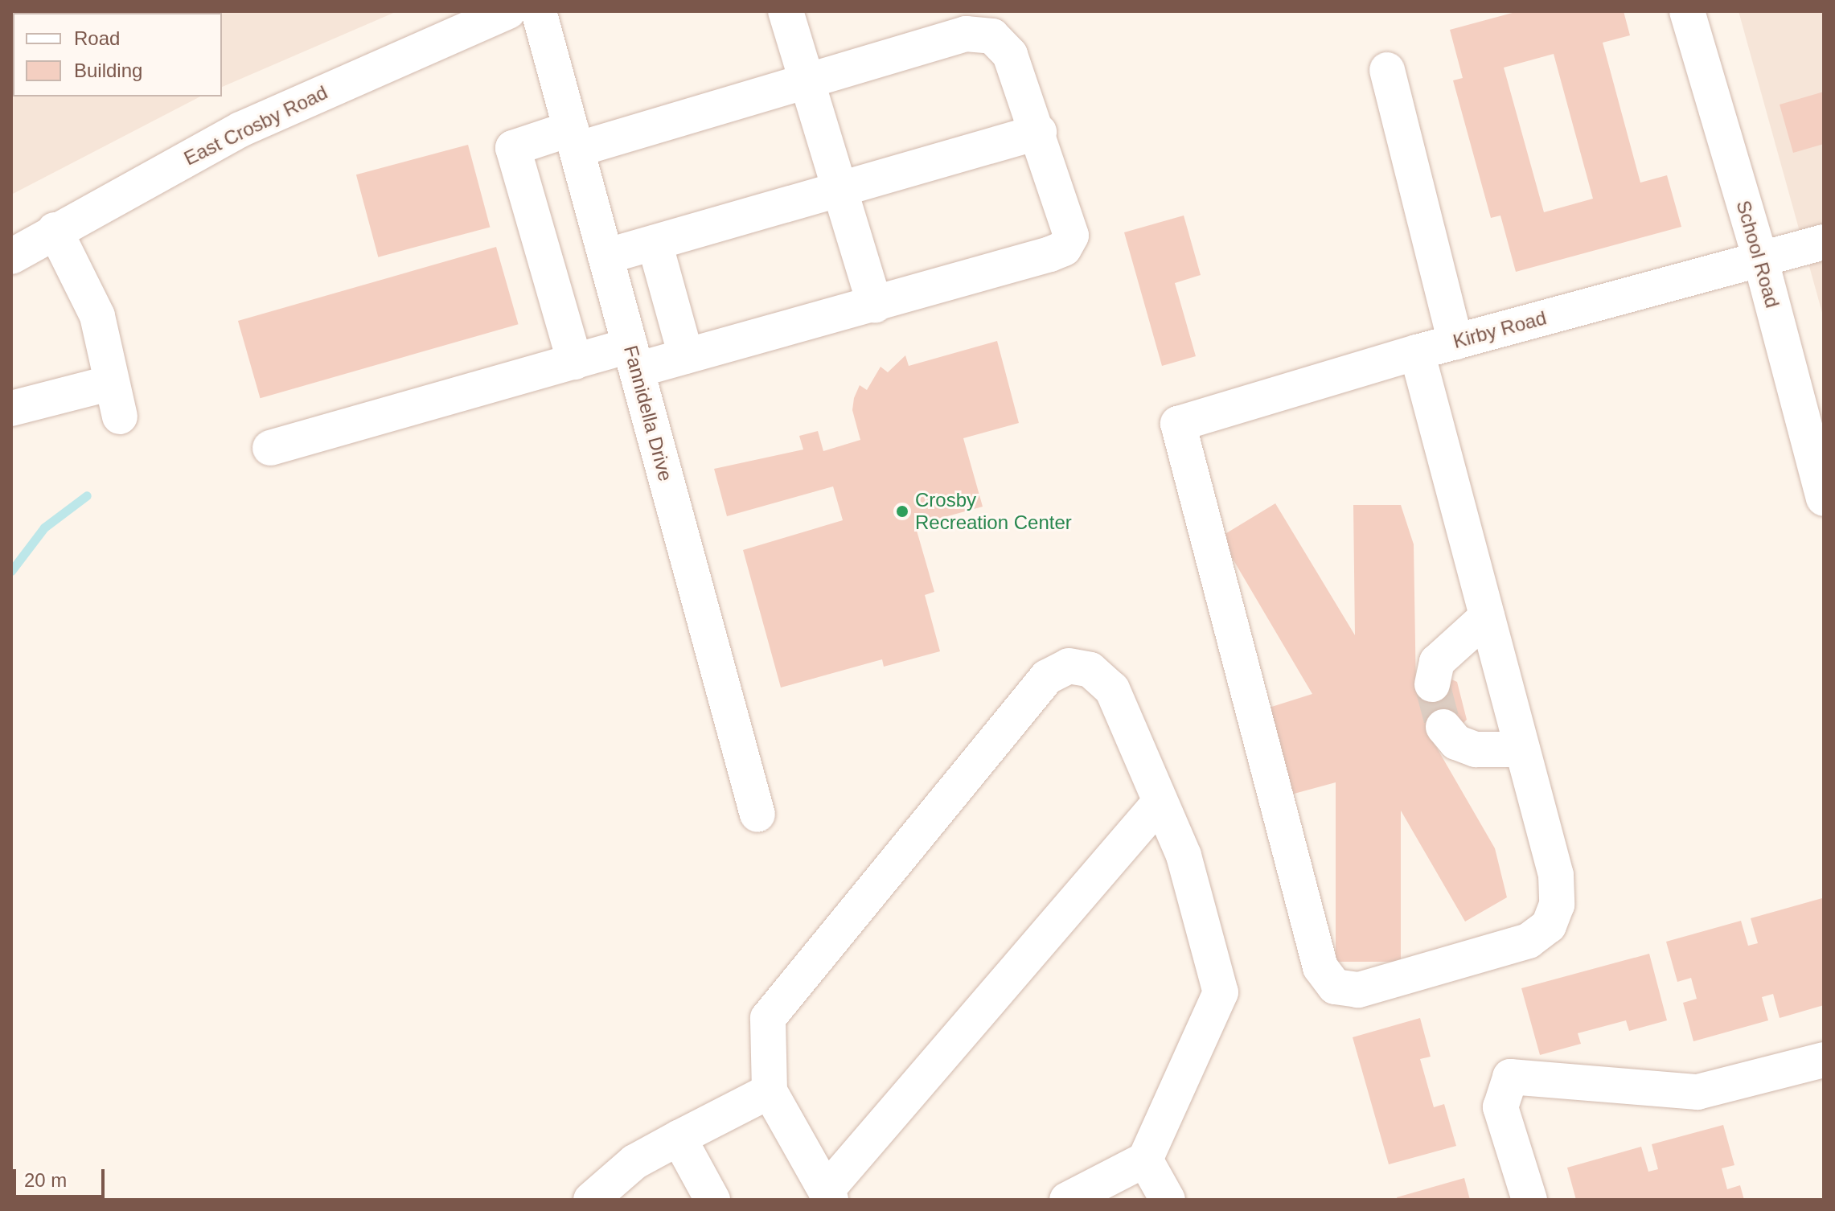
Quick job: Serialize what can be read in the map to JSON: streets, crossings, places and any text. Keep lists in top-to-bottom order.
{
  "streets": {
    "street": [
      "East Crosby Road",
      "School Road",
      "Kirby Road",
      "Fannidella Drive"
    ]
  },
  "crossings": [
    ["School Road", "Kirby Road"]
  ],
  "places": ["Crosby Recreation Center"],
  "legend": ["Road", "Building"],
  "scale_bar": "20 m"
}
